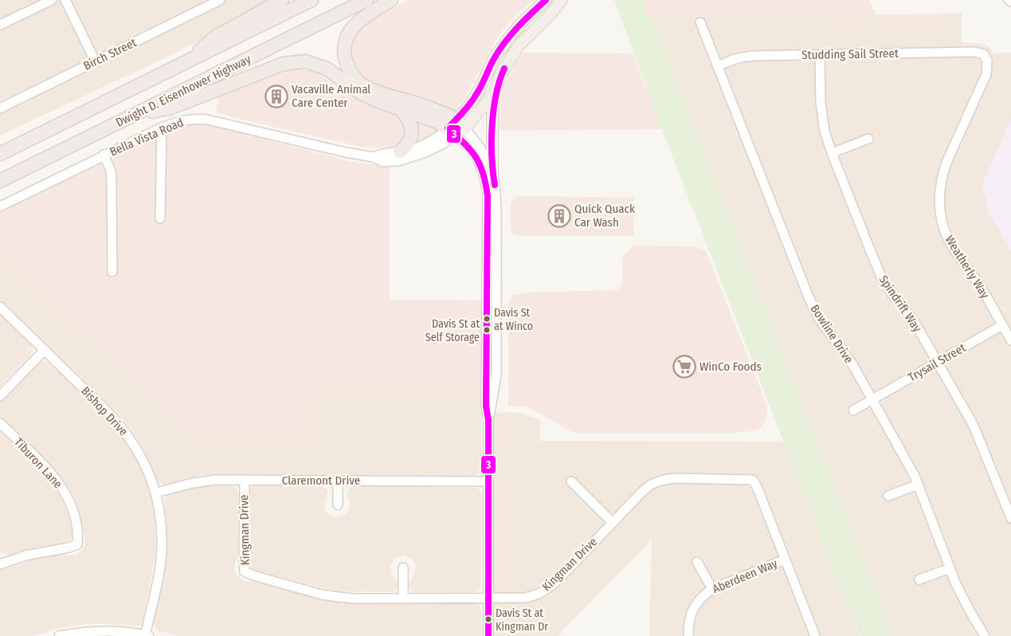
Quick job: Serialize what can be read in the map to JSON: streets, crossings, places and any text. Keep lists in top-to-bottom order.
{
  "streets": {
    "highway": ["Dwight D. Eisenhower Highway"],
    "street": [
      "Birch Street",
      "Studding Sail Street",
      "Bella Vista Road",
      "Weatherly Way",
      "Spindrift Way",
      "Bowline Drive",
      "Trysail Street",
      "Bishop Drive",
      "Tiburon Lane",
      "Claremont Drive",
      "Kingman Drive",
      "Aberdeen Way"
    ]
  },
  "crossings": [
    ["Studding Sail Street", "Weatherly Way"],
    ["Studding Sail Street", "Spindrift Way"],
    ["Studding Sail Street", "Bowline Drive"],
    ["Weatherly Way", "Trysail Street"],
    ["Spindrift Way", "Trysail Street"],
    ["Bowline Drive", "Trysail Street"],
    ["Bishop Drive", "Claremont Drive"],
    ["Claremont Drive", "Kingman Drive"],
    ["Kingman Drive", "Aberdeen Way"]
  ],
  "places": {
    "building": ["Vacaville Animal Care Center", "Quick Quack Car Wash"],
    "other": ["Davis St at Winco", "Davis St at Self Storage", "Davis St at Kingman Dr"],
    "supermarket": ["WinCo Foods"]
  },
  "lines": ["transit line 3"]
}
